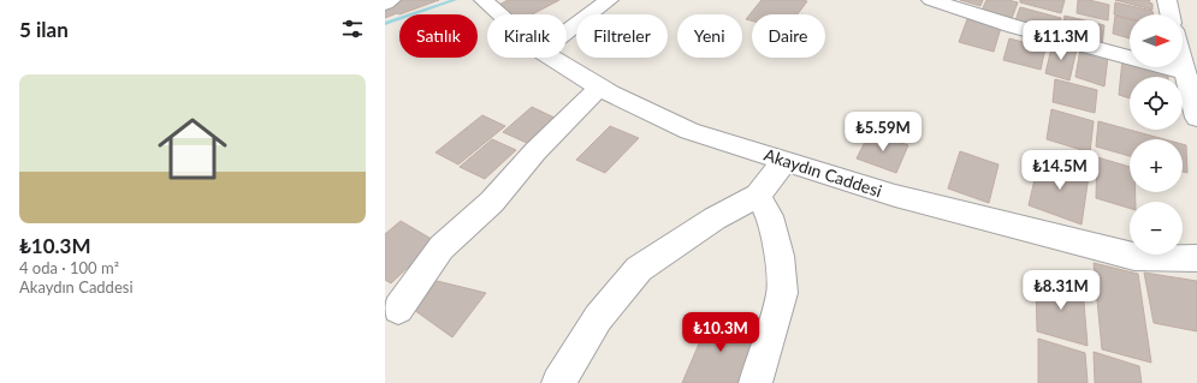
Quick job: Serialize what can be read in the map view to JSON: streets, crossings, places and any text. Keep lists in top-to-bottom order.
{
  "streets": {
    "street": ["Akaydın Caddesi"]
  },
  "north": "right",
  "page": {
    "heading": "5 ilan",
    "map_buttons": ["+", "−"],
    "chip": [
      "Satılık",
      "Kiralık",
      "Filtreler",
      "Yeni",
      "Daire"
    ],
    "price": [
      "₺11.3M",
      "₺5.59M",
      "₺14.5M",
      "₺8.31M",
      "₺10.3M"
    ],
    "list": [
      {
        "name": "₺10.3M",
        "note": "4 oda · 100 m² · Akaydın Caddesi"
      }
    ]
  }
}
